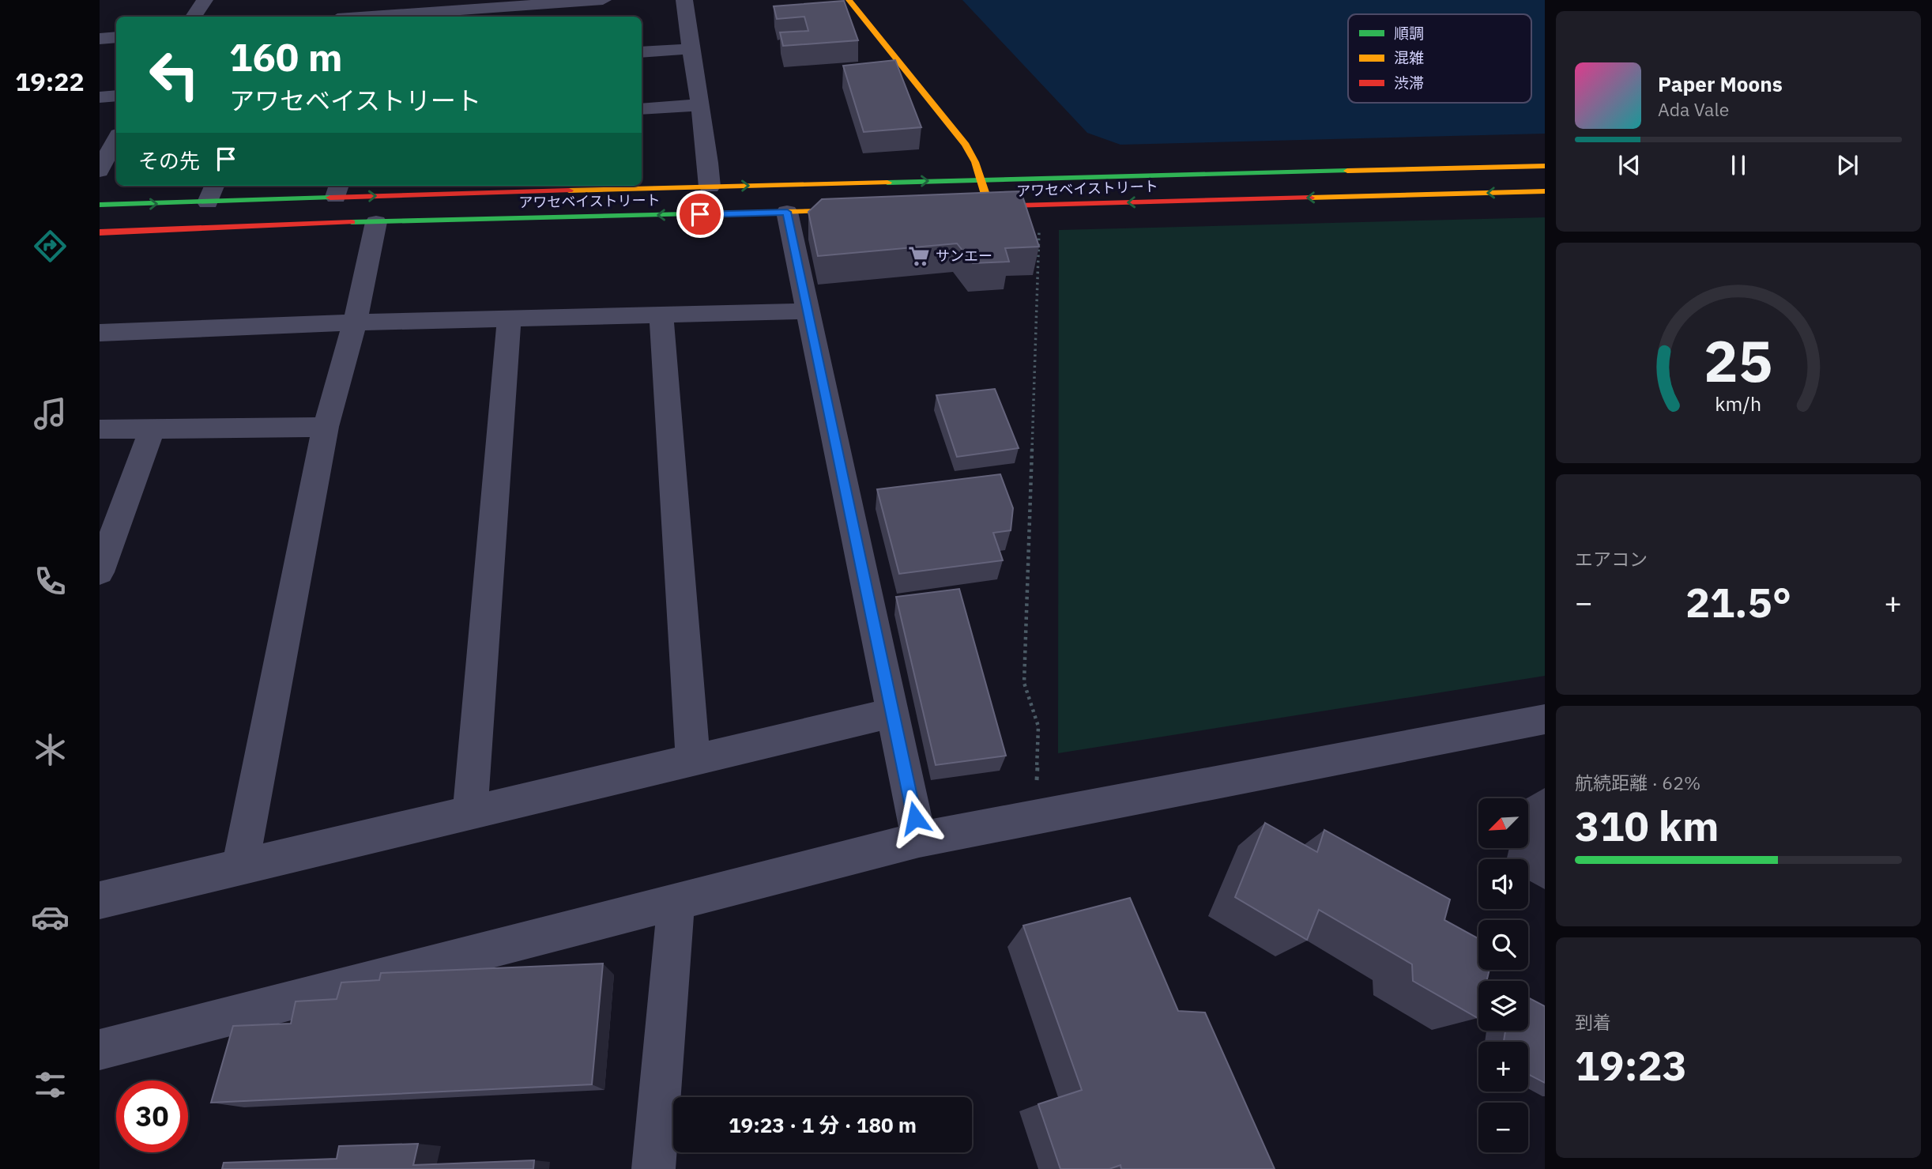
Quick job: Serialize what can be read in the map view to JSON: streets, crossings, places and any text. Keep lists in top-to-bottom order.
{
  "streets": {
    "main road": ["アワセベイストリート"]
  },
  "places": {
    "supermarket": ["サンエー"]
  },
  "legend": ["順調", "混雑", "渋滞"],
  "north": "bottom left",
  "page": {
    "tabs": "19:22",
    "turn": ["160 m", "アワセベイストリート"],
    "song": ["Paper Moons", "Ada Vale"],
    "then": "その先",
    "tile": [
      "エアコン",
      ["航続距離 · 62%", "310 km"],
      ["到着", "19:23"]
    ],
    "heat": ["−", "21.5°", "+"],
    "map_buttons": ["+", "−"],
    "limit": "30",
    "trip": "19:23 · 1 分 · 180 m",
    "gauge": ["25", "km/h"]
  }
}
